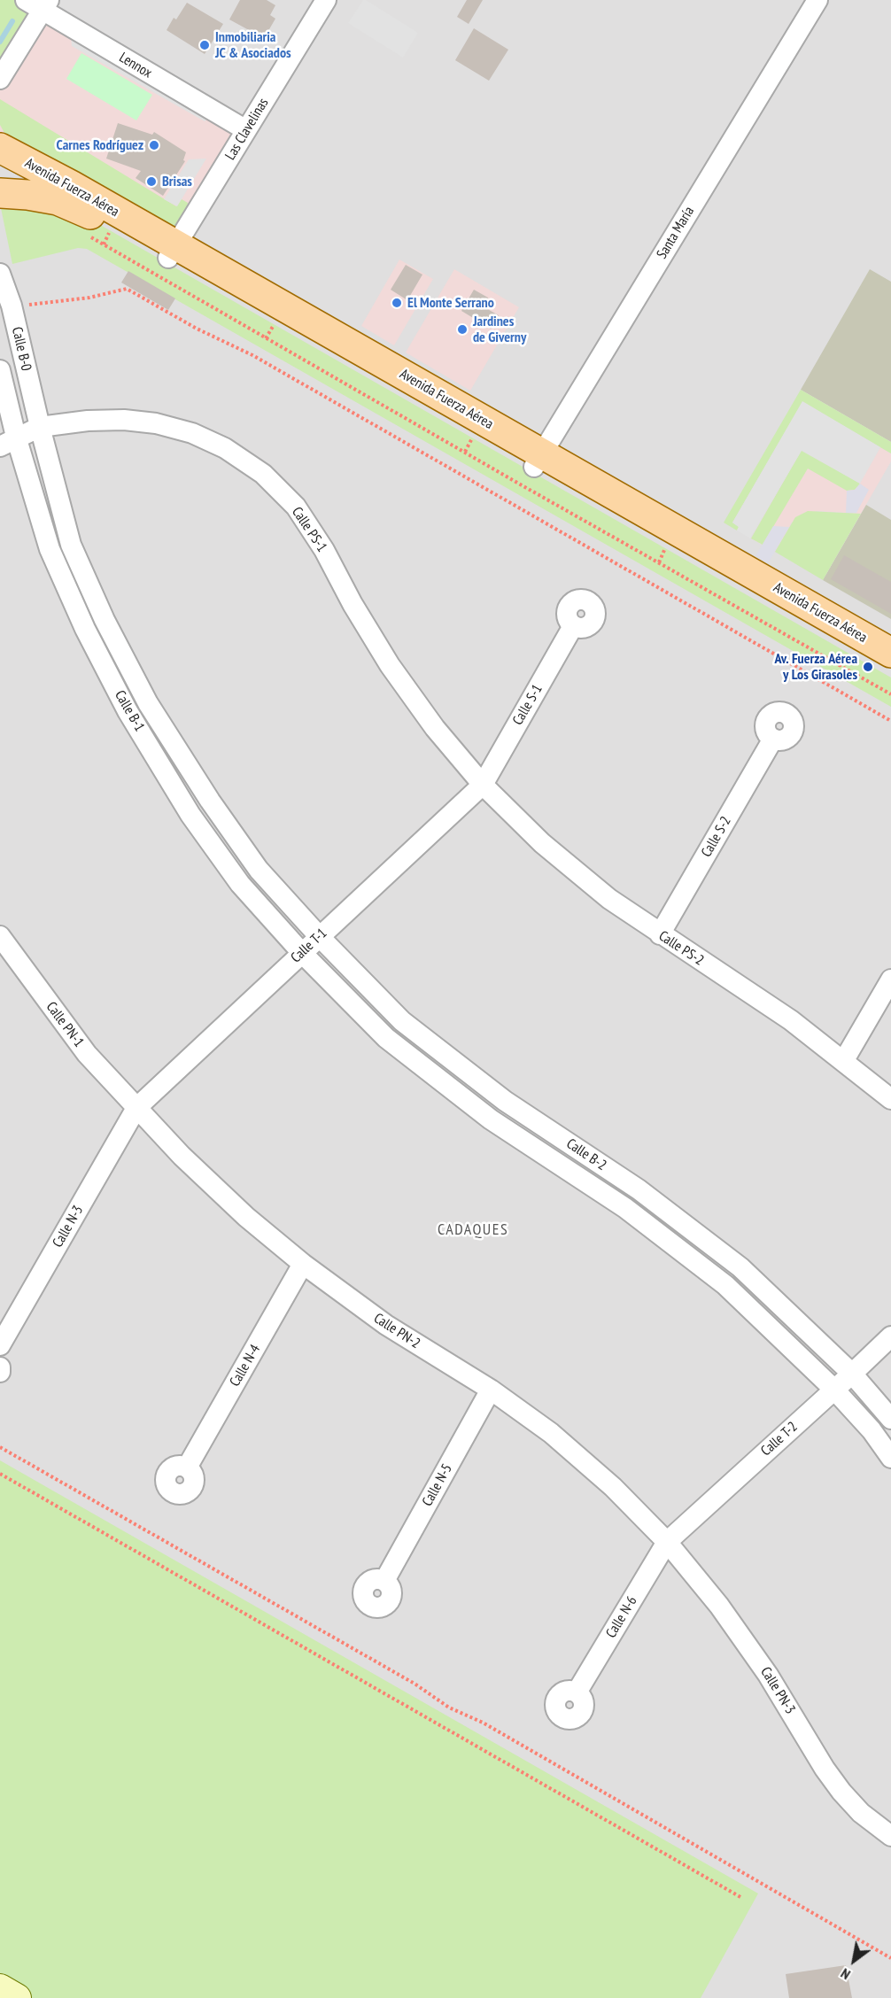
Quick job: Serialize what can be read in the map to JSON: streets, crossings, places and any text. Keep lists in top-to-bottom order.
{
  "streets": {
    "main road": ["Avenida Fuerza Aérea"],
    "street": [
      "Lennox",
      "Las Clavelinas",
      "Santa María",
      "Calle B-0",
      "Calle PS-1",
      "Calle S-1",
      "Calle B-1",
      "Calle S-2",
      "Calle T-1",
      "Calle PS-2",
      "Calle PN-1",
      "Calle B-2",
      "Calle N-3",
      "Calle PN-2",
      "Calle N-4",
      "Calle T-2",
      "Calle N-5",
      "Calle N-6",
      "Calle PN-3"
    ]
  },
  "crossings": [
    ["Lennox", "Las Clavelinas"],
    ["Las Clavelinas", "Avenida Fuerza Aérea"],
    ["Avenida Fuerza Aérea", "Santa María"],
    ["Calle B-0", "Calle PS-1"],
    ["Calle B-0", "Calle B-1"],
    ["Calle PS-1", "Calle S-1"],
    ["Calle PS-1", "Calle B-1"],
    ["Calle PS-1", "Calle T-1"],
    ["Calle PS-1", "Calle PS-2"],
    ["Calle S-1", "Calle T-1"],
    ["Calle S-1", "Calle PS-2"],
    ["Calle B-1", "Calle T-1"],
    ["Calle B-1", "Calle B-2"],
    ["Calle S-2", "Calle PS-2"],
    ["Calle T-1", "Calle PS-2"],
    ["Calle T-1", "Calle PN-1"],
    ["Calle T-1", "Calle B-2"],
    ["Calle T-1", "Calle N-3"],
    ["Calle T-1", "Calle PN-2"],
    ["Calle PN-1", "Calle N-3"],
    ["Calle PN-1", "Calle PN-2"],
    ["Calle B-2", "Calle T-2"],
    ["Calle N-3", "Calle PN-2"],
    ["Calle PN-2", "Calle N-4"],
    ["Calle PN-2", "Calle T-2"],
    ["Calle PN-2", "Calle N-5"],
    ["Calle PN-2", "Calle N-6"],
    ["Calle PN-2", "Calle PN-3"],
    ["Calle T-2", "Calle N-6"],
    ["Calle T-2", "Calle PN-3"],
    ["Calle N-6", "Calle PN-3"]
  ],
  "districts": ["CADAQUES"],
  "places": [
    "Inmobiliaria JC & Asociados",
    "Carnes Rodríguez",
    "Brisas",
    "El Monte Serrano",
    "Jardines de Giverny",
    "Av. Fuerza Aérea y Los Girasoles"
  ],
  "north": "bottom left"
}
